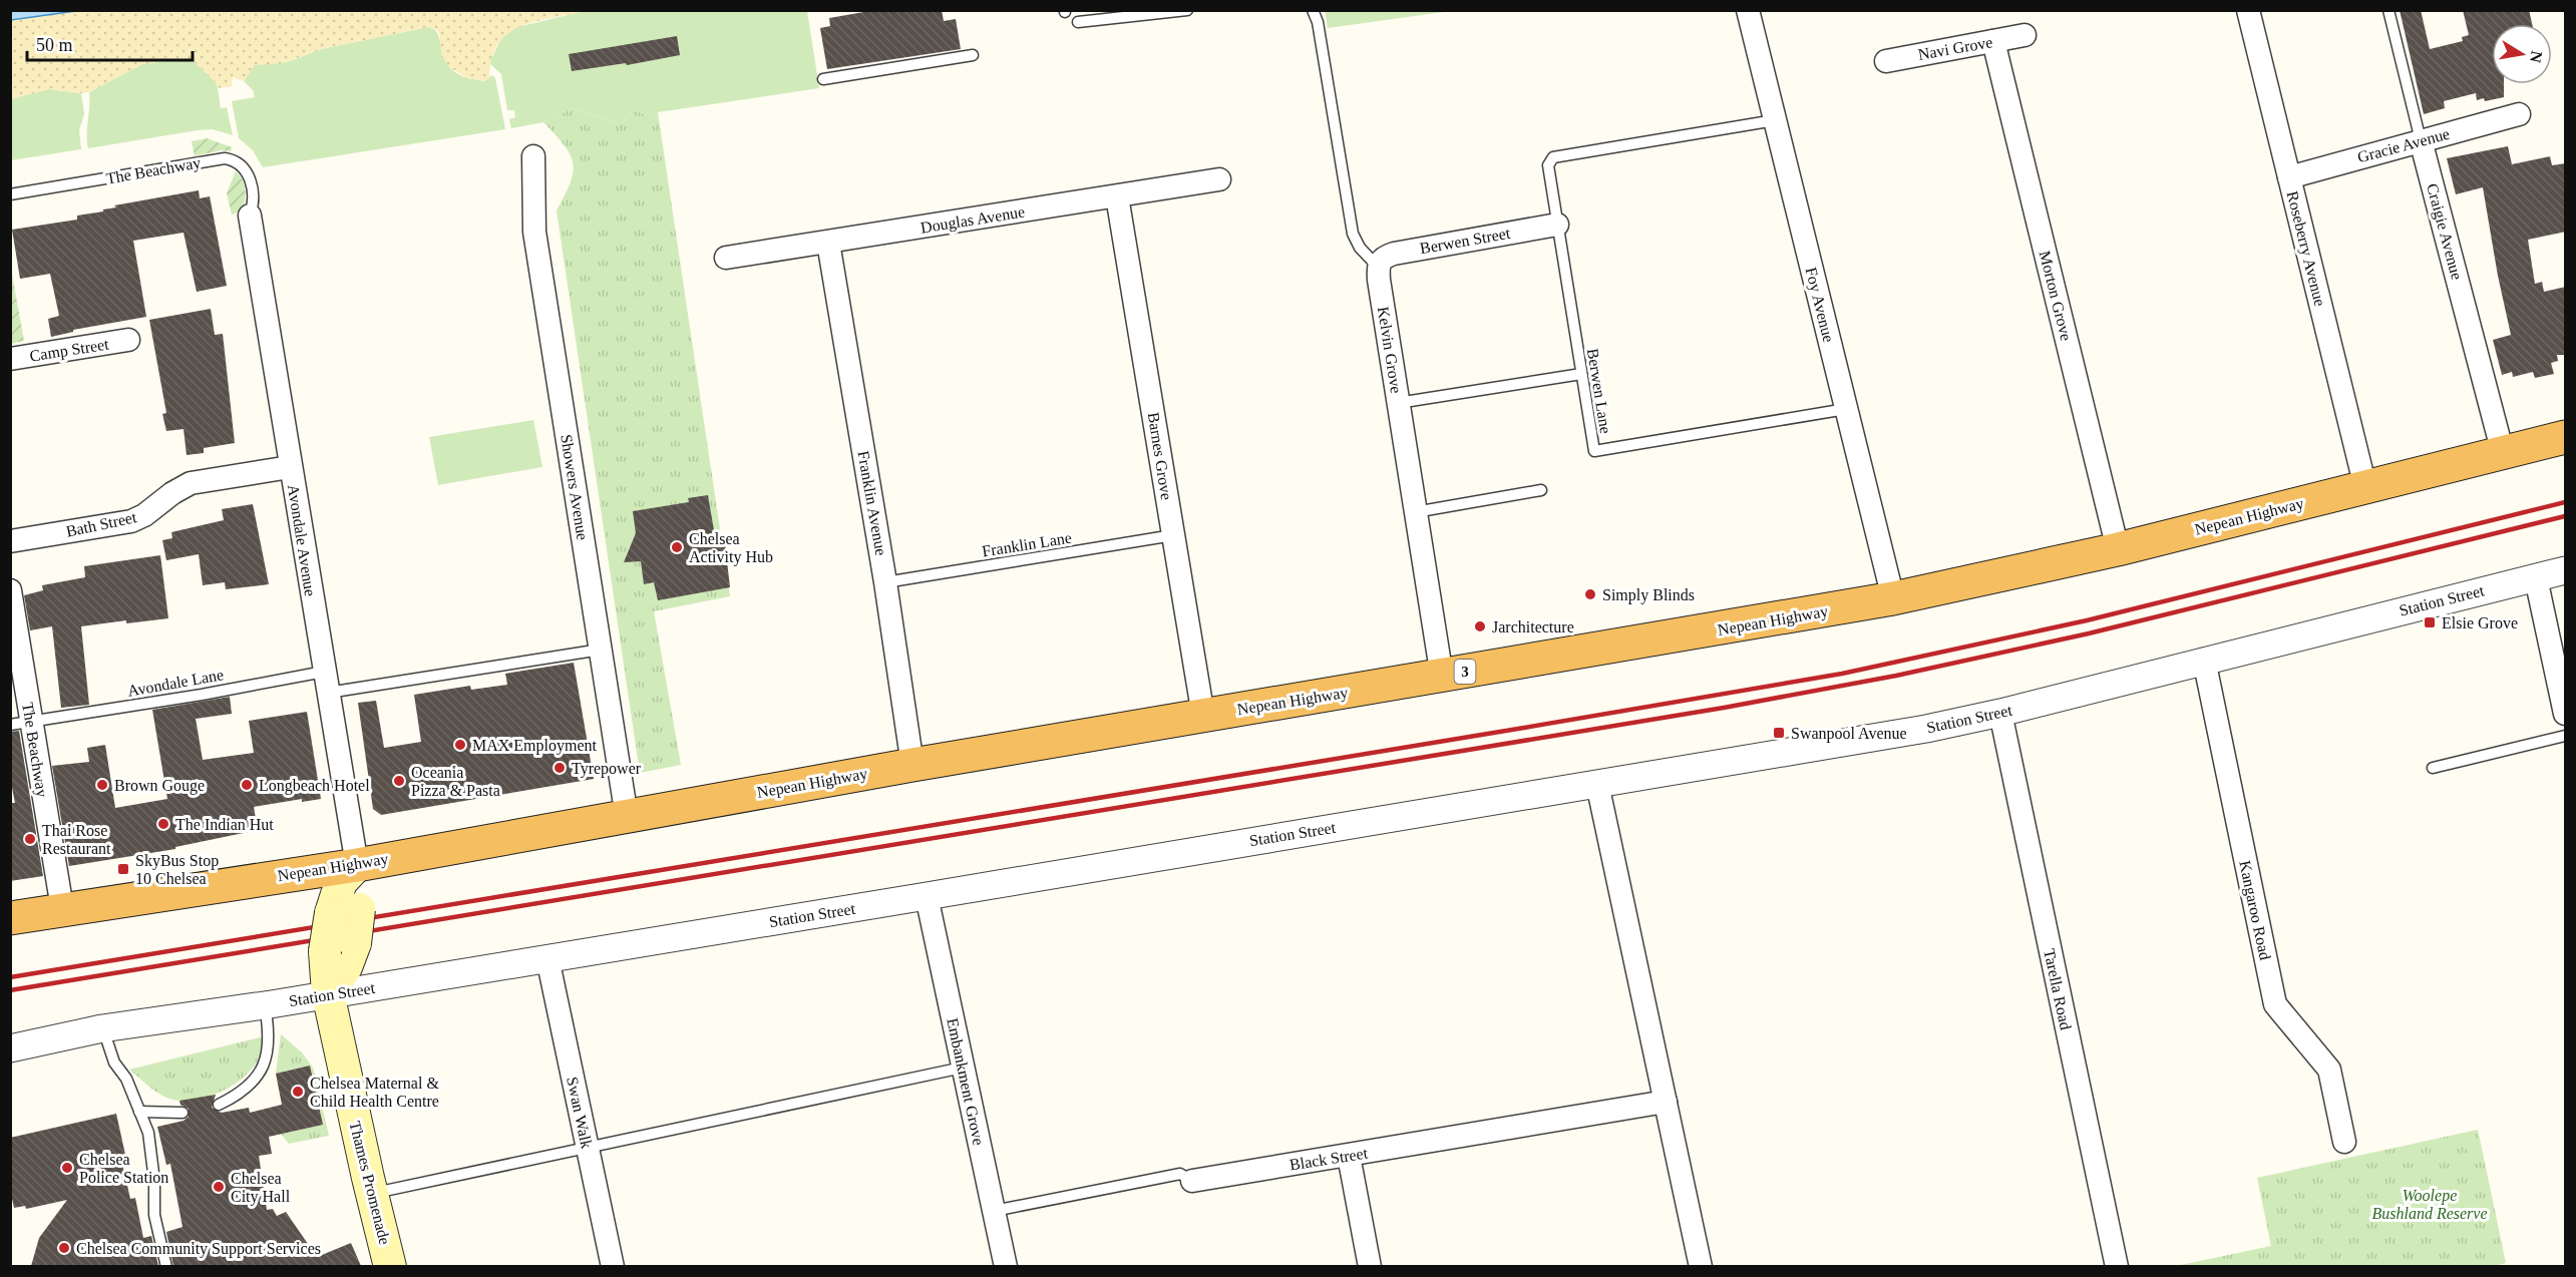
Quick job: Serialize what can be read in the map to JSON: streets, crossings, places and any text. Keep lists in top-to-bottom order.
{
  "streets": {
    "highway": ["Nepean Highway", "3"],
    "main road": ["Thames Promenade"],
    "street": [
      "Navi Grove",
      "Gracie Avenue",
      "The Beachway",
      "Douglas Avenue",
      "Craigie Avenue",
      "Berwen Street",
      "Roseberry Avenue",
      "Morton Grove",
      "Foy Avenue",
      "Camp Street",
      "Kelvin Grove",
      "Barnes Grove",
      "Showers Avenue",
      "Franklin Avenue",
      "Bath Street",
      "Avondale Avenue",
      "Station Street",
      "Kangaroo Road",
      "Tarella Road",
      "Embankment Grove",
      "Swan Walk",
      "Black Street"
    ],
    "lane": ["Berwen Lane", "Franklin Lane", "Avondale Lane"]
  },
  "crossings": [
    ["Navi Grove", "Morton Grove"],
    ["Gracie Avenue", "Craigie Avenue"],
    ["Gracie Avenue", "Roseberry Avenue"],
    ["The Beachway", "Nepean Highway"],
    ["The Beachway", "Avondale Avenue"],
    ["The Beachway", "Avondale Lane"],
    ["Douglas Avenue", "Barnes Grove"],
    ["Douglas Avenue", "Franklin Avenue"],
    ["Craigie Avenue", "Nepean Highway"],
    ["Berwen Street", "Kelvin Grove"],
    ["Berwen Street", "Berwen Lane"],
    ["Roseberry Avenue", "Nepean Highway"],
    ["Morton Grove", "Nepean Highway"],
    ["Foy Avenue", "Berwen Lane"],
    ["Foy Avenue", "Nepean Highway"],
    ["Kelvin Grove", "Nepean Highway"],
    ["Barnes Grove", "Nepean Highway"],
    ["Barnes Grove", "Franklin Lane"],
    ["Showers Avenue", "Nepean Highway"],
    ["Showers Avenue", "Avondale Lane"],
    ["Franklin Avenue", "Nepean Highway"],
    ["Franklin Avenue", "Franklin Lane"],
    ["Nepean Highway", "Avondale Avenue"],
    ["Nepean Highway", "Thames Promenade"],
    ["Bath Street", "Avondale Avenue"],
    ["Avondale Avenue", "Avondale Lane"],
    ["Avondale Avenue", "Thames Promenade"],
    ["Station Street", "Kangaroo Road"],
    ["Station Street", "Tarella Road"],
    ["Station Street", "Embankment Grove"],
    ["Station Street", "Swan Walk"],
    ["Station Street", "Thames Promenade"],
    ["Embankment Grove", "Black Street"]
  ],
  "parks": ["Woolepe Bushland Reserve"],
  "places": {
    "other": [
      "Chelsea Activity Hub",
      "Simply Blinds",
      "Jarchitecture",
      "MAX Employment",
      "Tyrepower",
      "Oceania Pizza & Pasta",
      "Brown Gouge",
      "Longbeach Hotel",
      "The Indian Hut",
      "Thai Rose Restaurant",
      "Chelsea Maternal & Child Health Centre",
      "Chelsea Police Station",
      "Chelsea City Hall",
      "Chelsea Community Support Services"
    ],
    "transit": ["Elsie Grove", "Swanpool Avenue", "SkyBus Stop 10 Chelsea"]
  },
  "scale_bar": "50 m",
  "north": "right"
}
